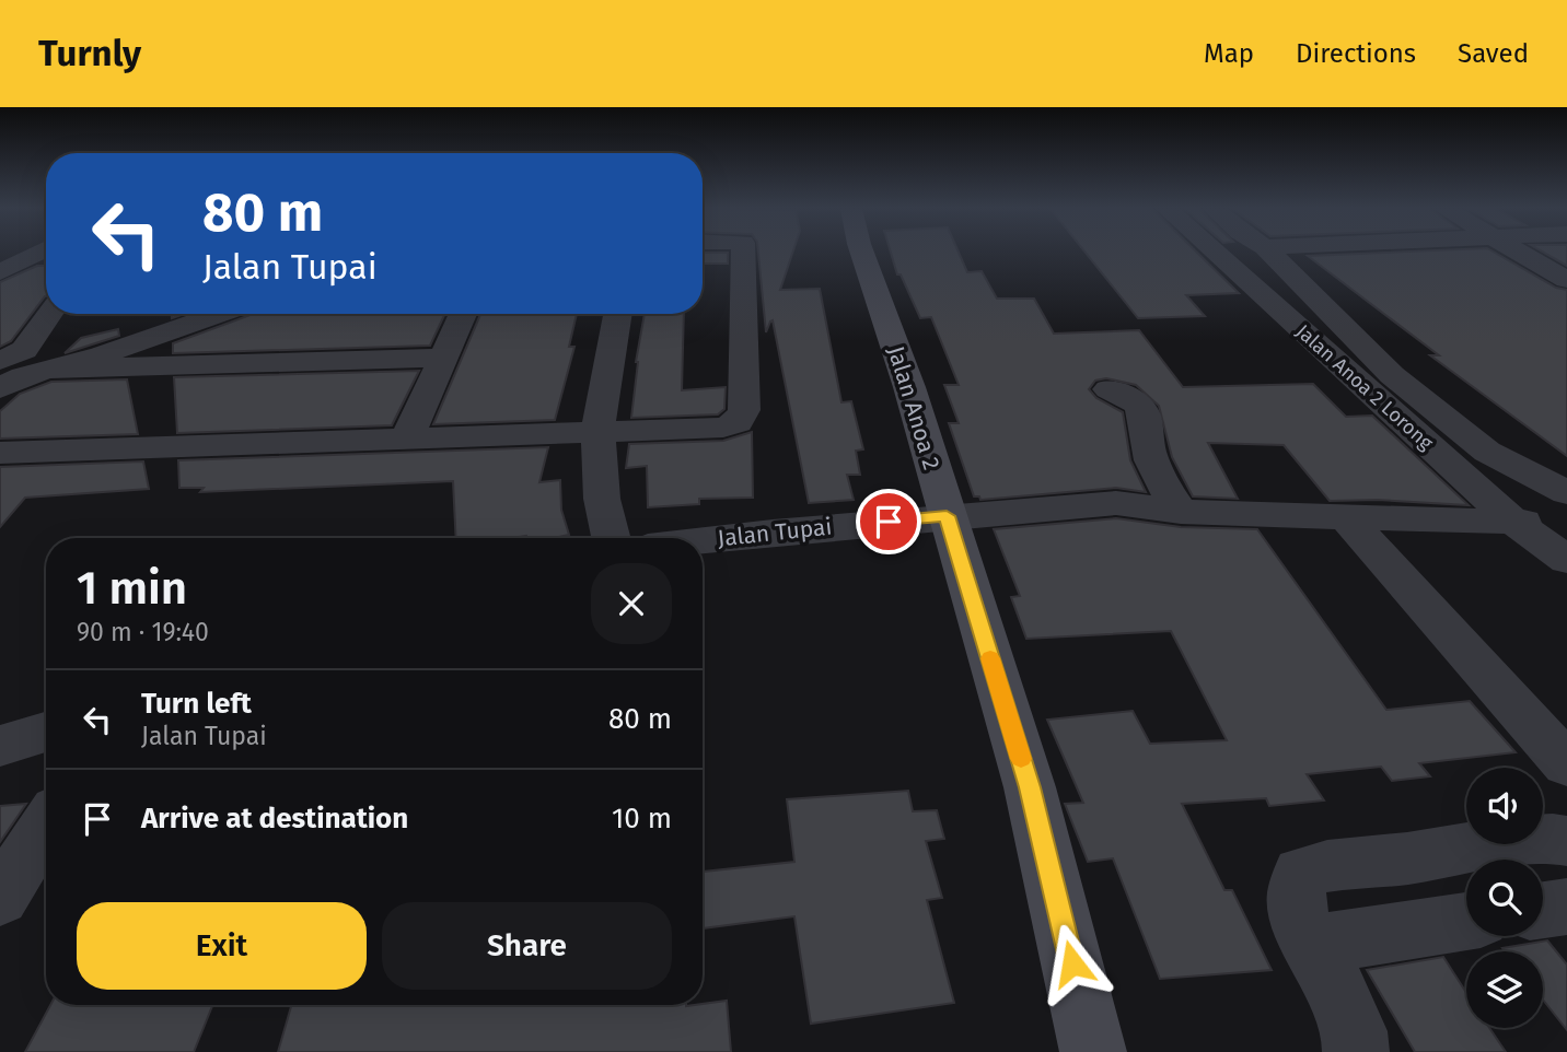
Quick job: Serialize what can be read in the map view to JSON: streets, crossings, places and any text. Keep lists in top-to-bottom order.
{
  "streets": {
    "street": ["Jalan Anoa 2 Lorong", "Jalan Anoa 2", "Jalan Tupai"]
  },
  "crossings": [
    ["Jalan Anoa 2 Lorong", "Jalan Tupai"],
    ["Jalan Anoa 2", "Jalan Tupai"]
  ],
  "page": {
    "header": "Turnly",
    "nav": ["Map", "Directions", "Saved"],
    "turn": ["80 m", "Jalan Tupai"],
    "heading": ["1 min", "90 m · 19:40"],
    "list": [
      {
        "name": "Turn left",
        "note": "Jalan Tupai",
        "value": "80 m"
      },
      {
        "name": "Arrive at destination",
        "value": "10 m"
      }
    ],
    "buttons": ["Exit", "Share"]
  }
}
